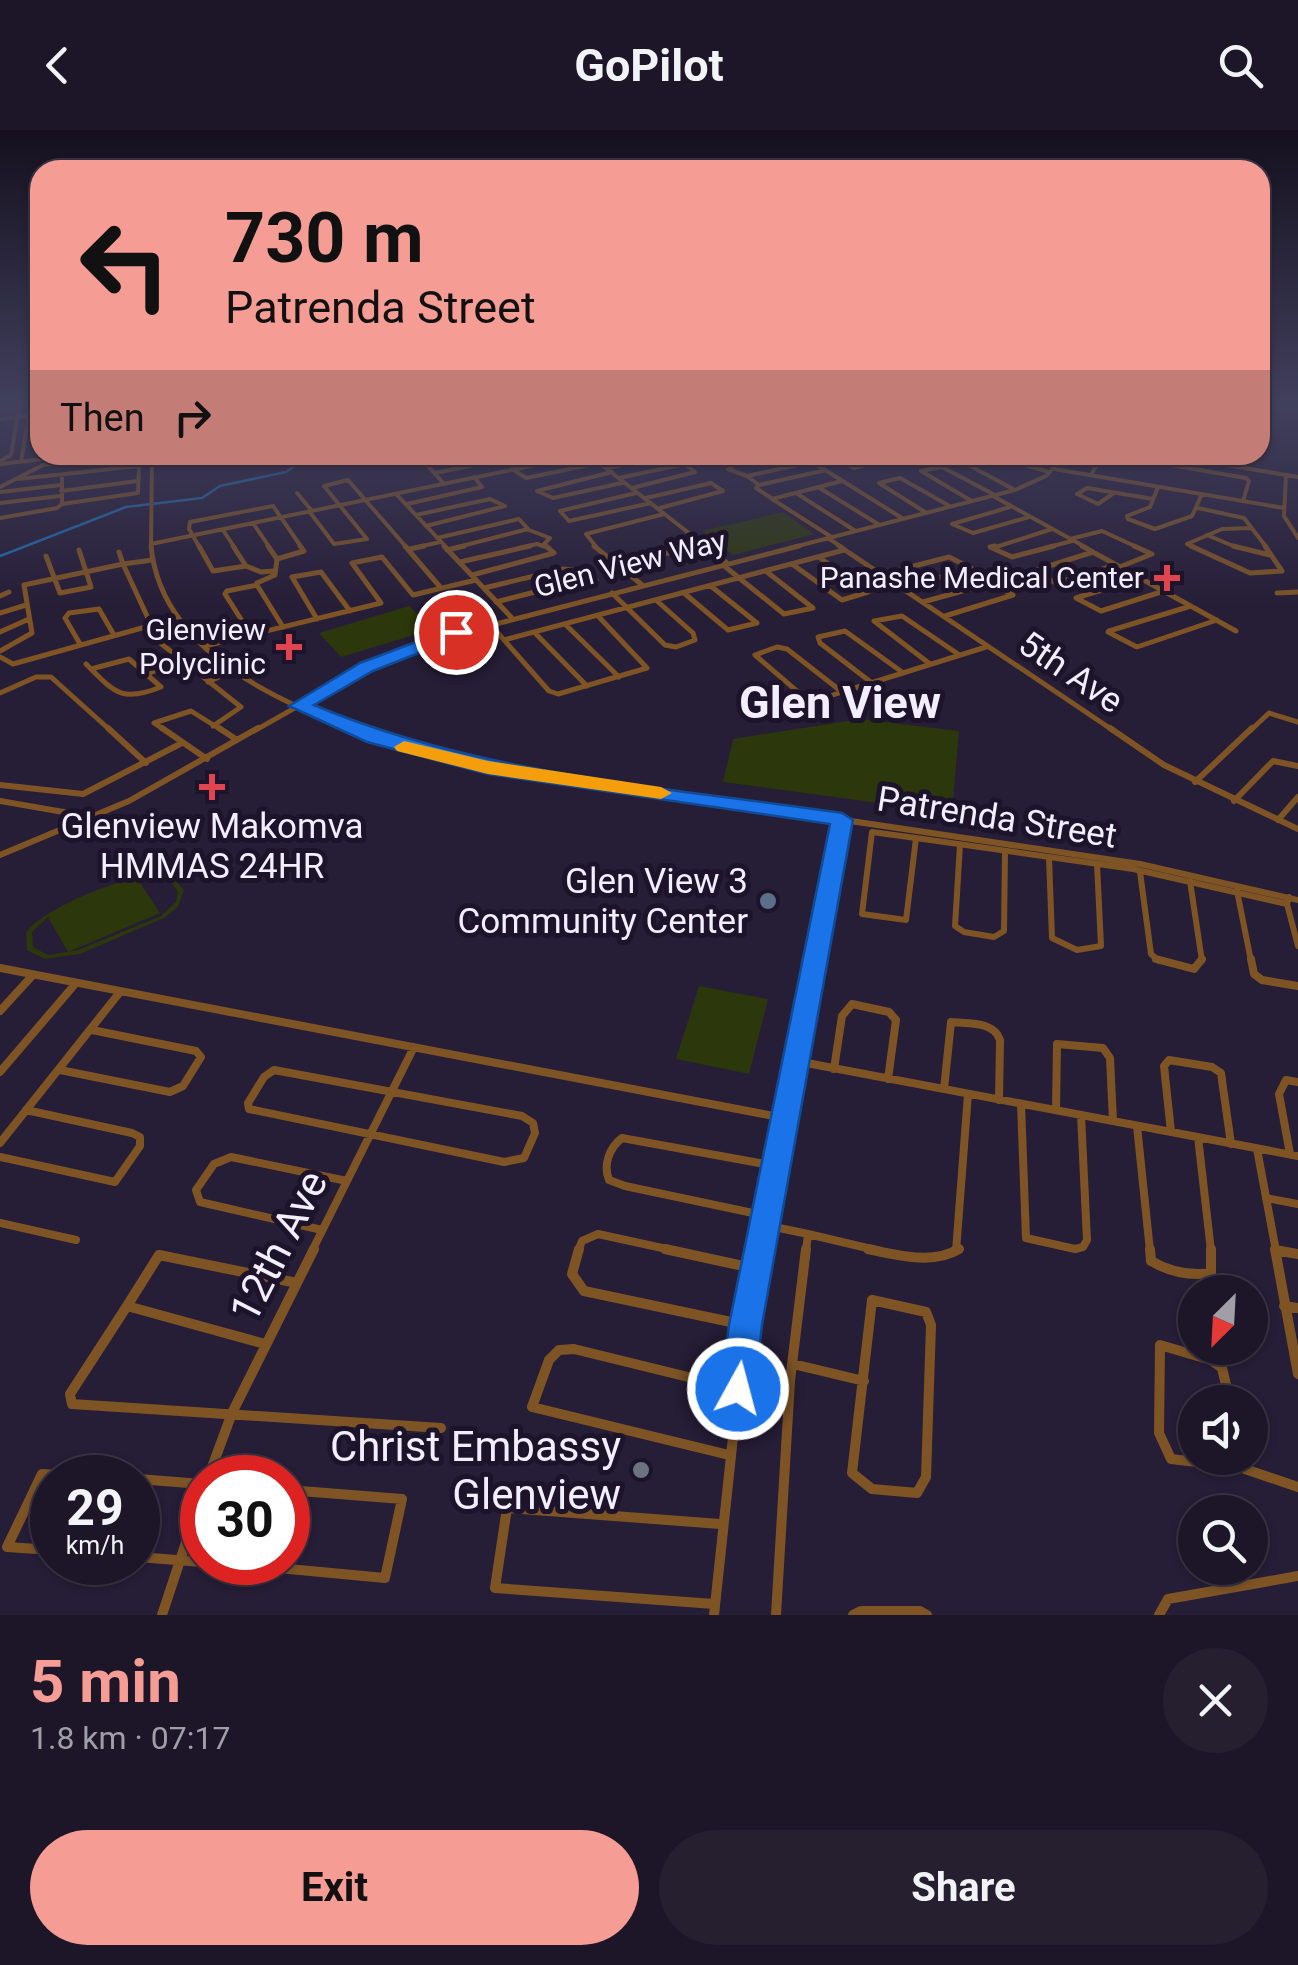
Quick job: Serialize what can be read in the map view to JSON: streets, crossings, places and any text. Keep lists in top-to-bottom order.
{
  "streets": {
    "street": [
      "Glen View Way",
      "5th Ave",
      "Patrenda Street",
      "12th Ave"
    ]
  },
  "crossings": [
    ["Glen View Way", "5th Ave"],
    ["Glen View Way", "Patrenda Street"]
  ],
  "districts": ["Glen View"],
  "places": {
    "health": ["Panashe Medical Center", "Glenview Polyclinic", "Glenview Makomva HMMAS 24HR"],
    "other": ["Glen View 3 Community Center", "Christ Embassy Glenview"]
  },
  "north": "bottom left",
  "page": {
    "header": "GoPilot",
    "turn": ["730 m", "Patrenda Street"],
    "then": "Then",
    "speed": "29 km/h",
    "limit": "30",
    "heading": ["5 min", "1.8 km · 07:17"],
    "buttons": ["Exit", "Share"]
  }
}
